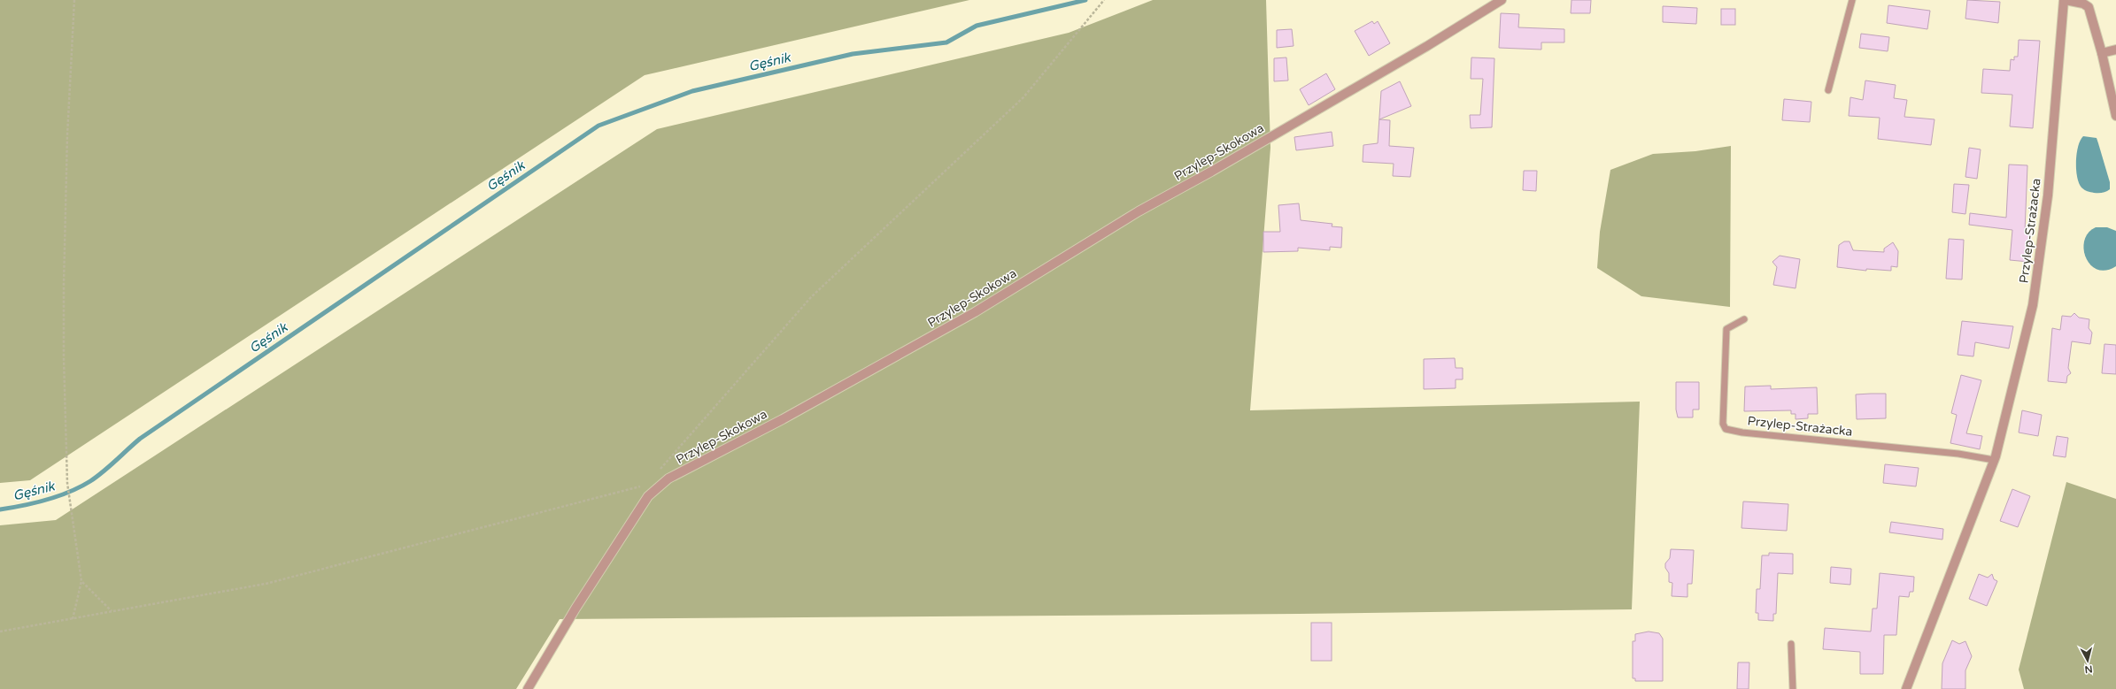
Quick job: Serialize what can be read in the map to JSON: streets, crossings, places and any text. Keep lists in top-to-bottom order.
{
  "streets": {
    "street": ["Przylep-Skokowa", "Przylep-Strażacka"]
  },
  "water": ["Gęśnik"],
  "north": "bottom"
}
